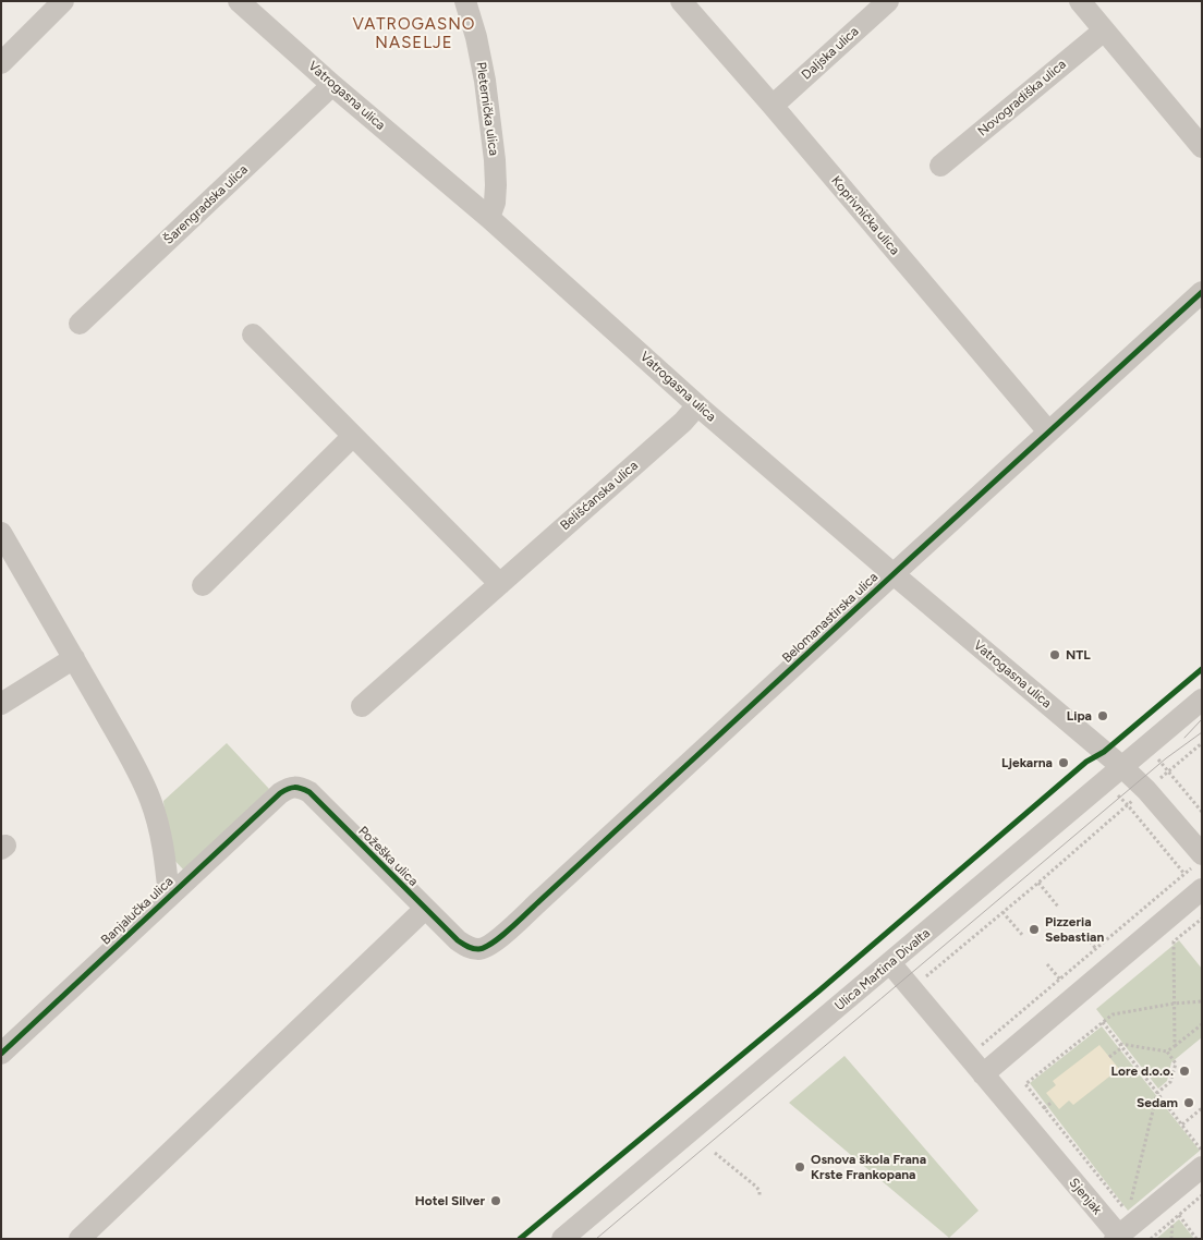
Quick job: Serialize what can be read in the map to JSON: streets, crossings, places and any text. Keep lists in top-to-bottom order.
{
  "streets": {
    "street": [
      "Daljska ulica",
      "Vatrogasna ulica",
      "Novogradiška ulica",
      "Pleternička ulica",
      "Šarengradska ulica",
      "Koprivnička ulica",
      "Belišćanska ulica",
      "Belomanastirska ulica",
      "Požeška ulica",
      "Banjalučka ulica",
      "Ulica Martina Divalta",
      "Sjenjak"
    ]
  },
  "crossings": [
    ["Daljska ulica", "Koprivnička ulica"],
    ["Vatrogasna ulica", "Pleternička ulica"],
    ["Vatrogasna ulica", "Šarengradska ulica"],
    ["Vatrogasna ulica", "Belišćanska ulica"],
    ["Vatrogasna ulica", "Belomanastirska ulica"],
    ["Vatrogasna ulica", "Ulica Martina Divalta"],
    ["Koprivnička ulica", "Belomanastirska ulica"],
    ["Belomanastirska ulica", "Požeška ulica"],
    ["Požeška ulica", "Banjalučka ulica"],
    ["Ulica Martina Divalta", "Sjenjak"]
  ],
  "districts": ["VATROGASNO NASELJE"],
  "places": [
    "NTL",
    "Lipa",
    "Ljekarna",
    "Pizzeria Sebastian",
    "Lore d.o.o.",
    "Sedam",
    "Osnova škola Frana Krste Frankopana",
    "Hotel Silver"
  ]
}
